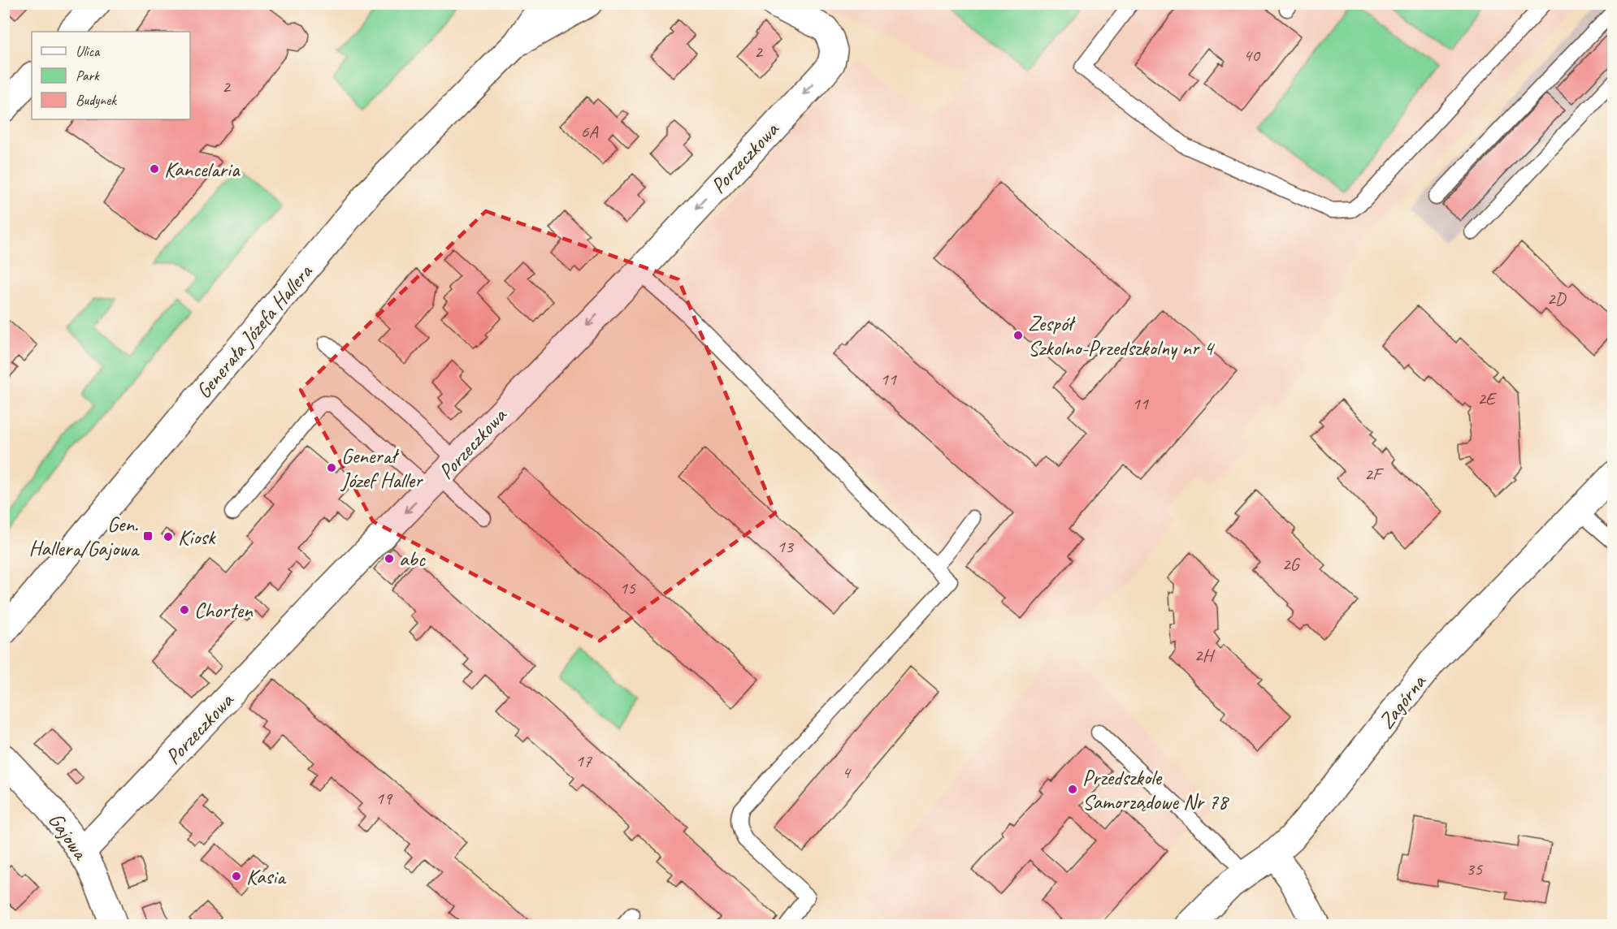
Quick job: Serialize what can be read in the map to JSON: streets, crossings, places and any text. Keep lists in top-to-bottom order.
{
  "streets": {
    "street": [
      "Porzeczkowa",
      "Generała Józefa Hallera",
      "Zagórna",
      "Gajowa"
    ]
  },
  "crossings": [
    ["Porzeczkowa", "Gajowa"]
  ],
  "one_way": ["Porzeczkowa"],
  "places": {
    "other": [
      "Kancelaria",
      "Zespół Szkolno-Przedszkolny nr 4",
      "Generał Józef Haller",
      "Kiosk",
      "abc",
      "Chorten",
      "Przedszkole Samorządowe Nr 78",
      "Kasia"
    ],
    "transit": ["Gen. Hallera/Gajowa"]
  },
  "house_numbers": [
    "2",
    "40",
    "2",
    "6A",
    "2D",
    "11",
    "2E",
    "11",
    "2F",
    "13",
    "2G",
    "15",
    "2H",
    "17",
    "4",
    "19",
    "35"
  ],
  "legend": ["Ulica", "Park", "Budynek"]
}
